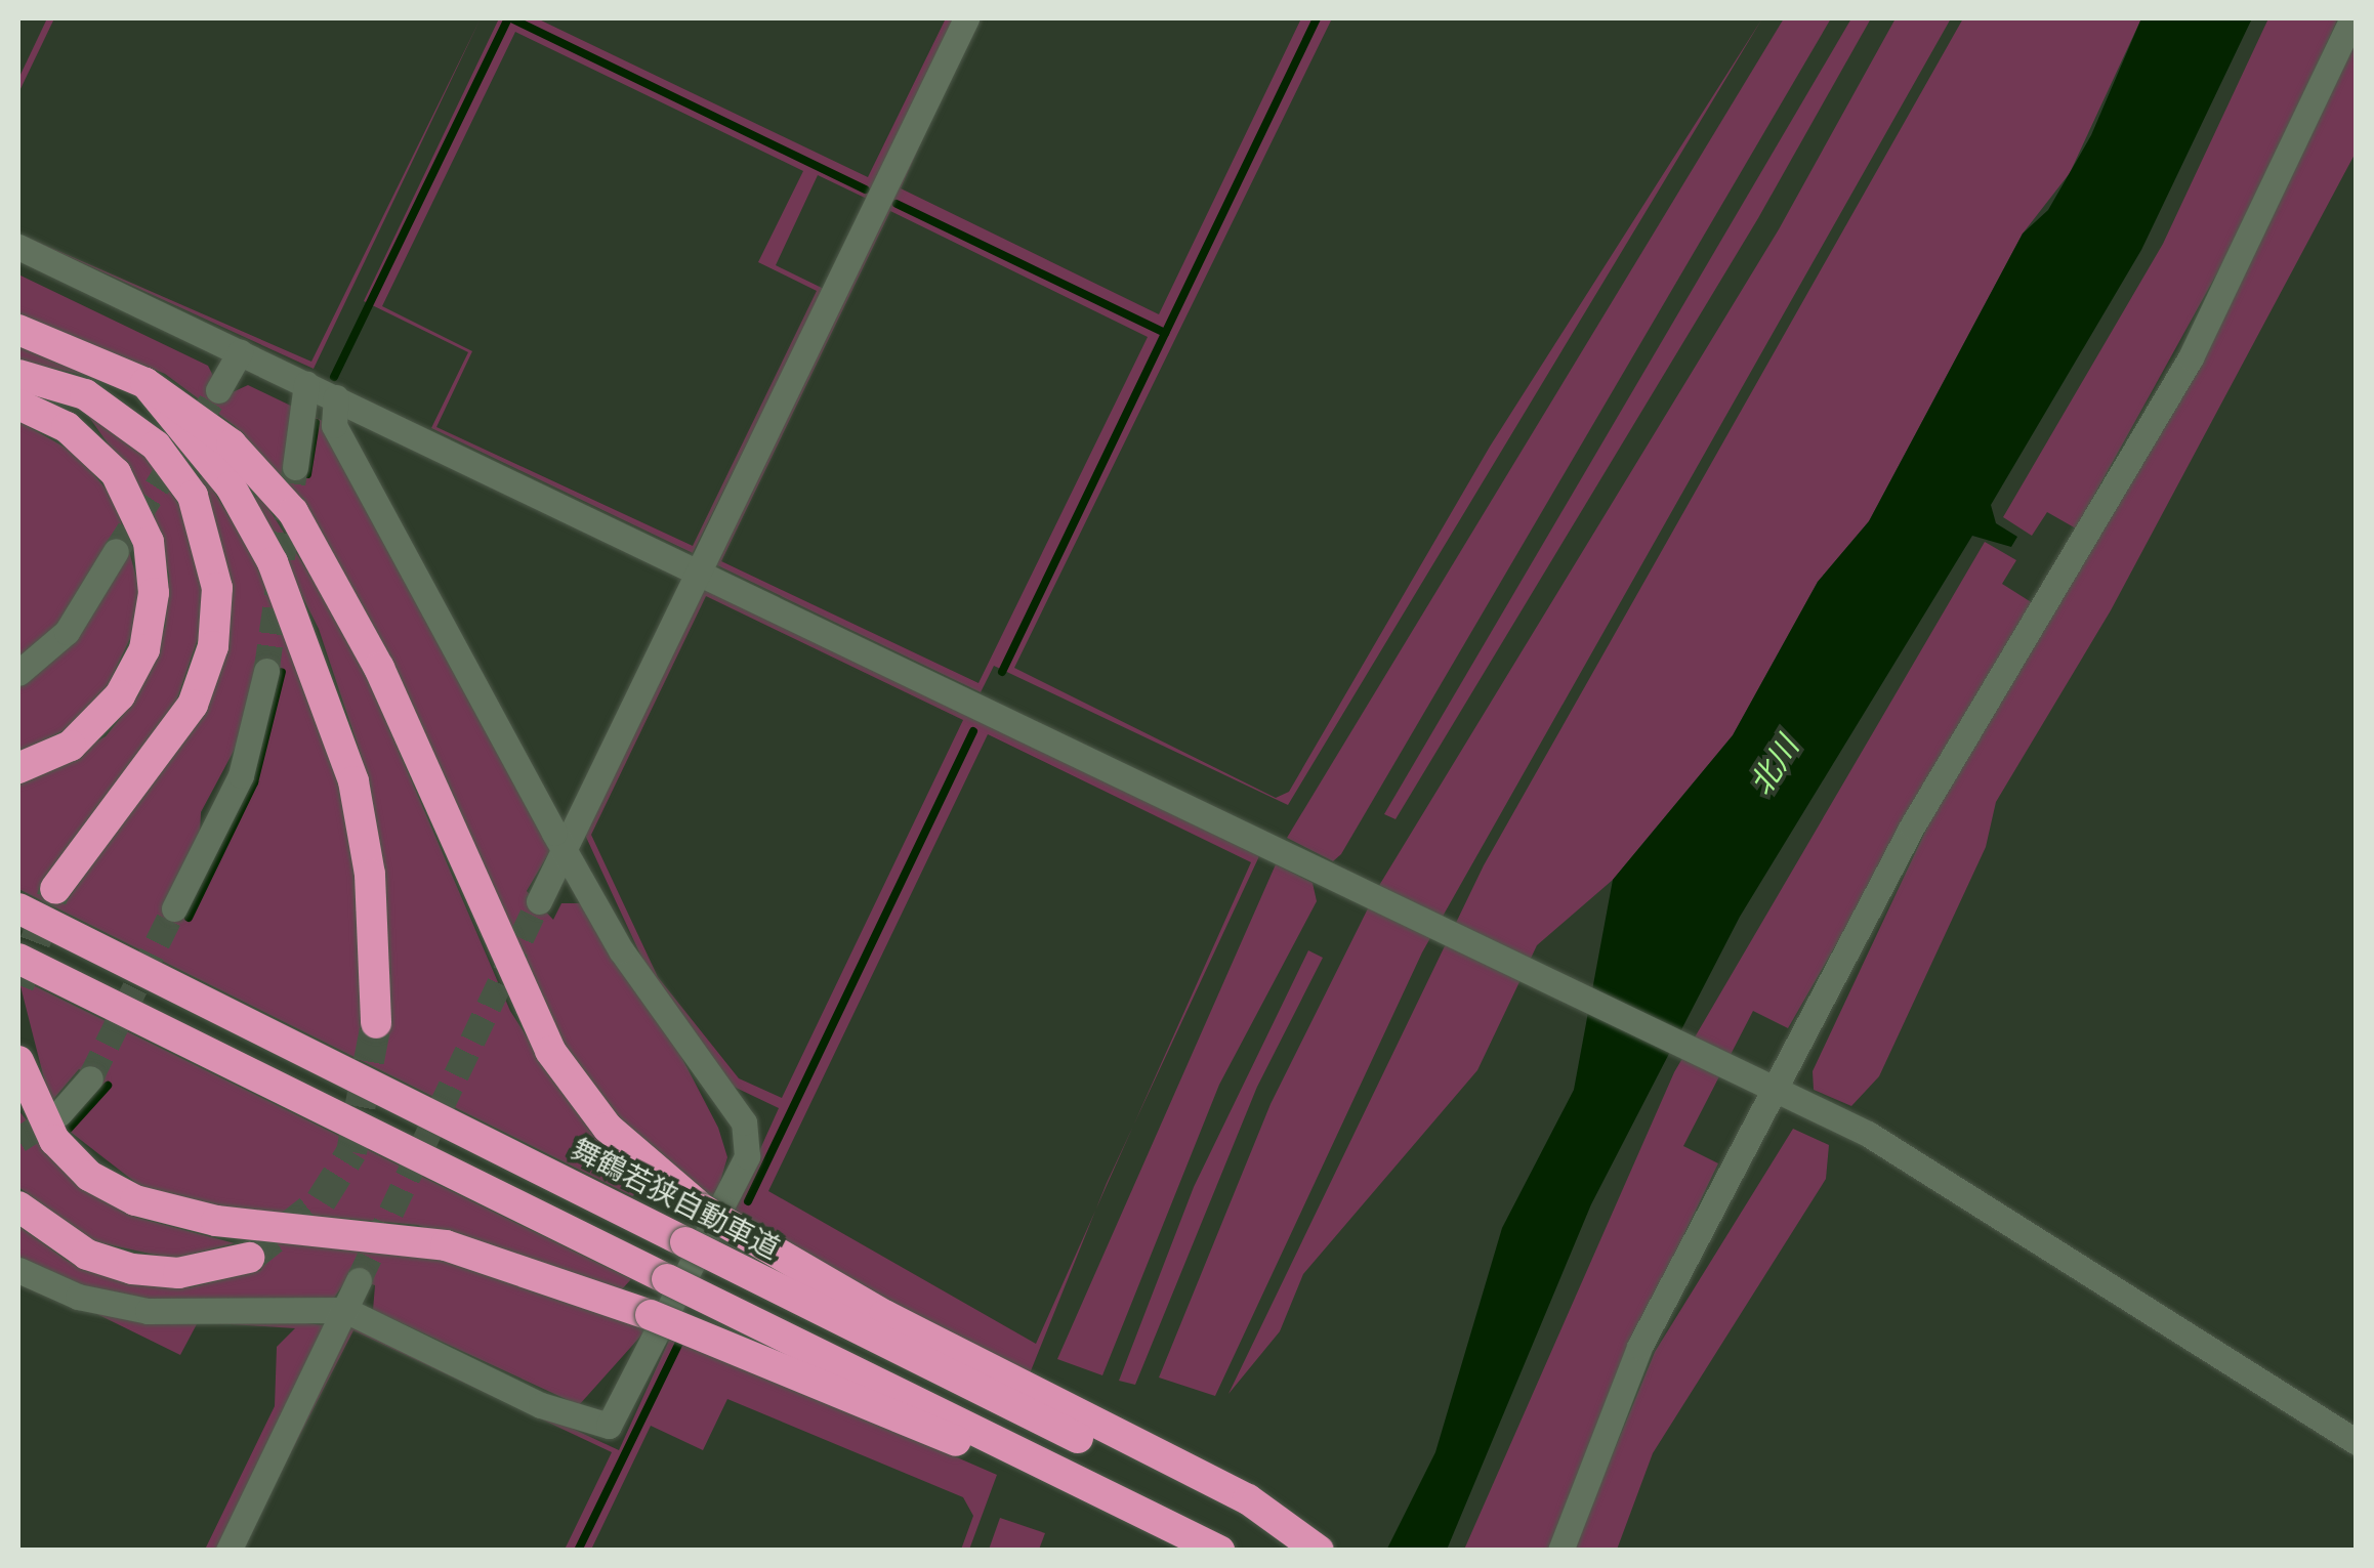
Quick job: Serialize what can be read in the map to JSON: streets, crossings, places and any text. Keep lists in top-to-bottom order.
{
  "streets": {
    "highway": ["舞鶴若狭自動車道"]
  },
  "water": ["北川"]
}
